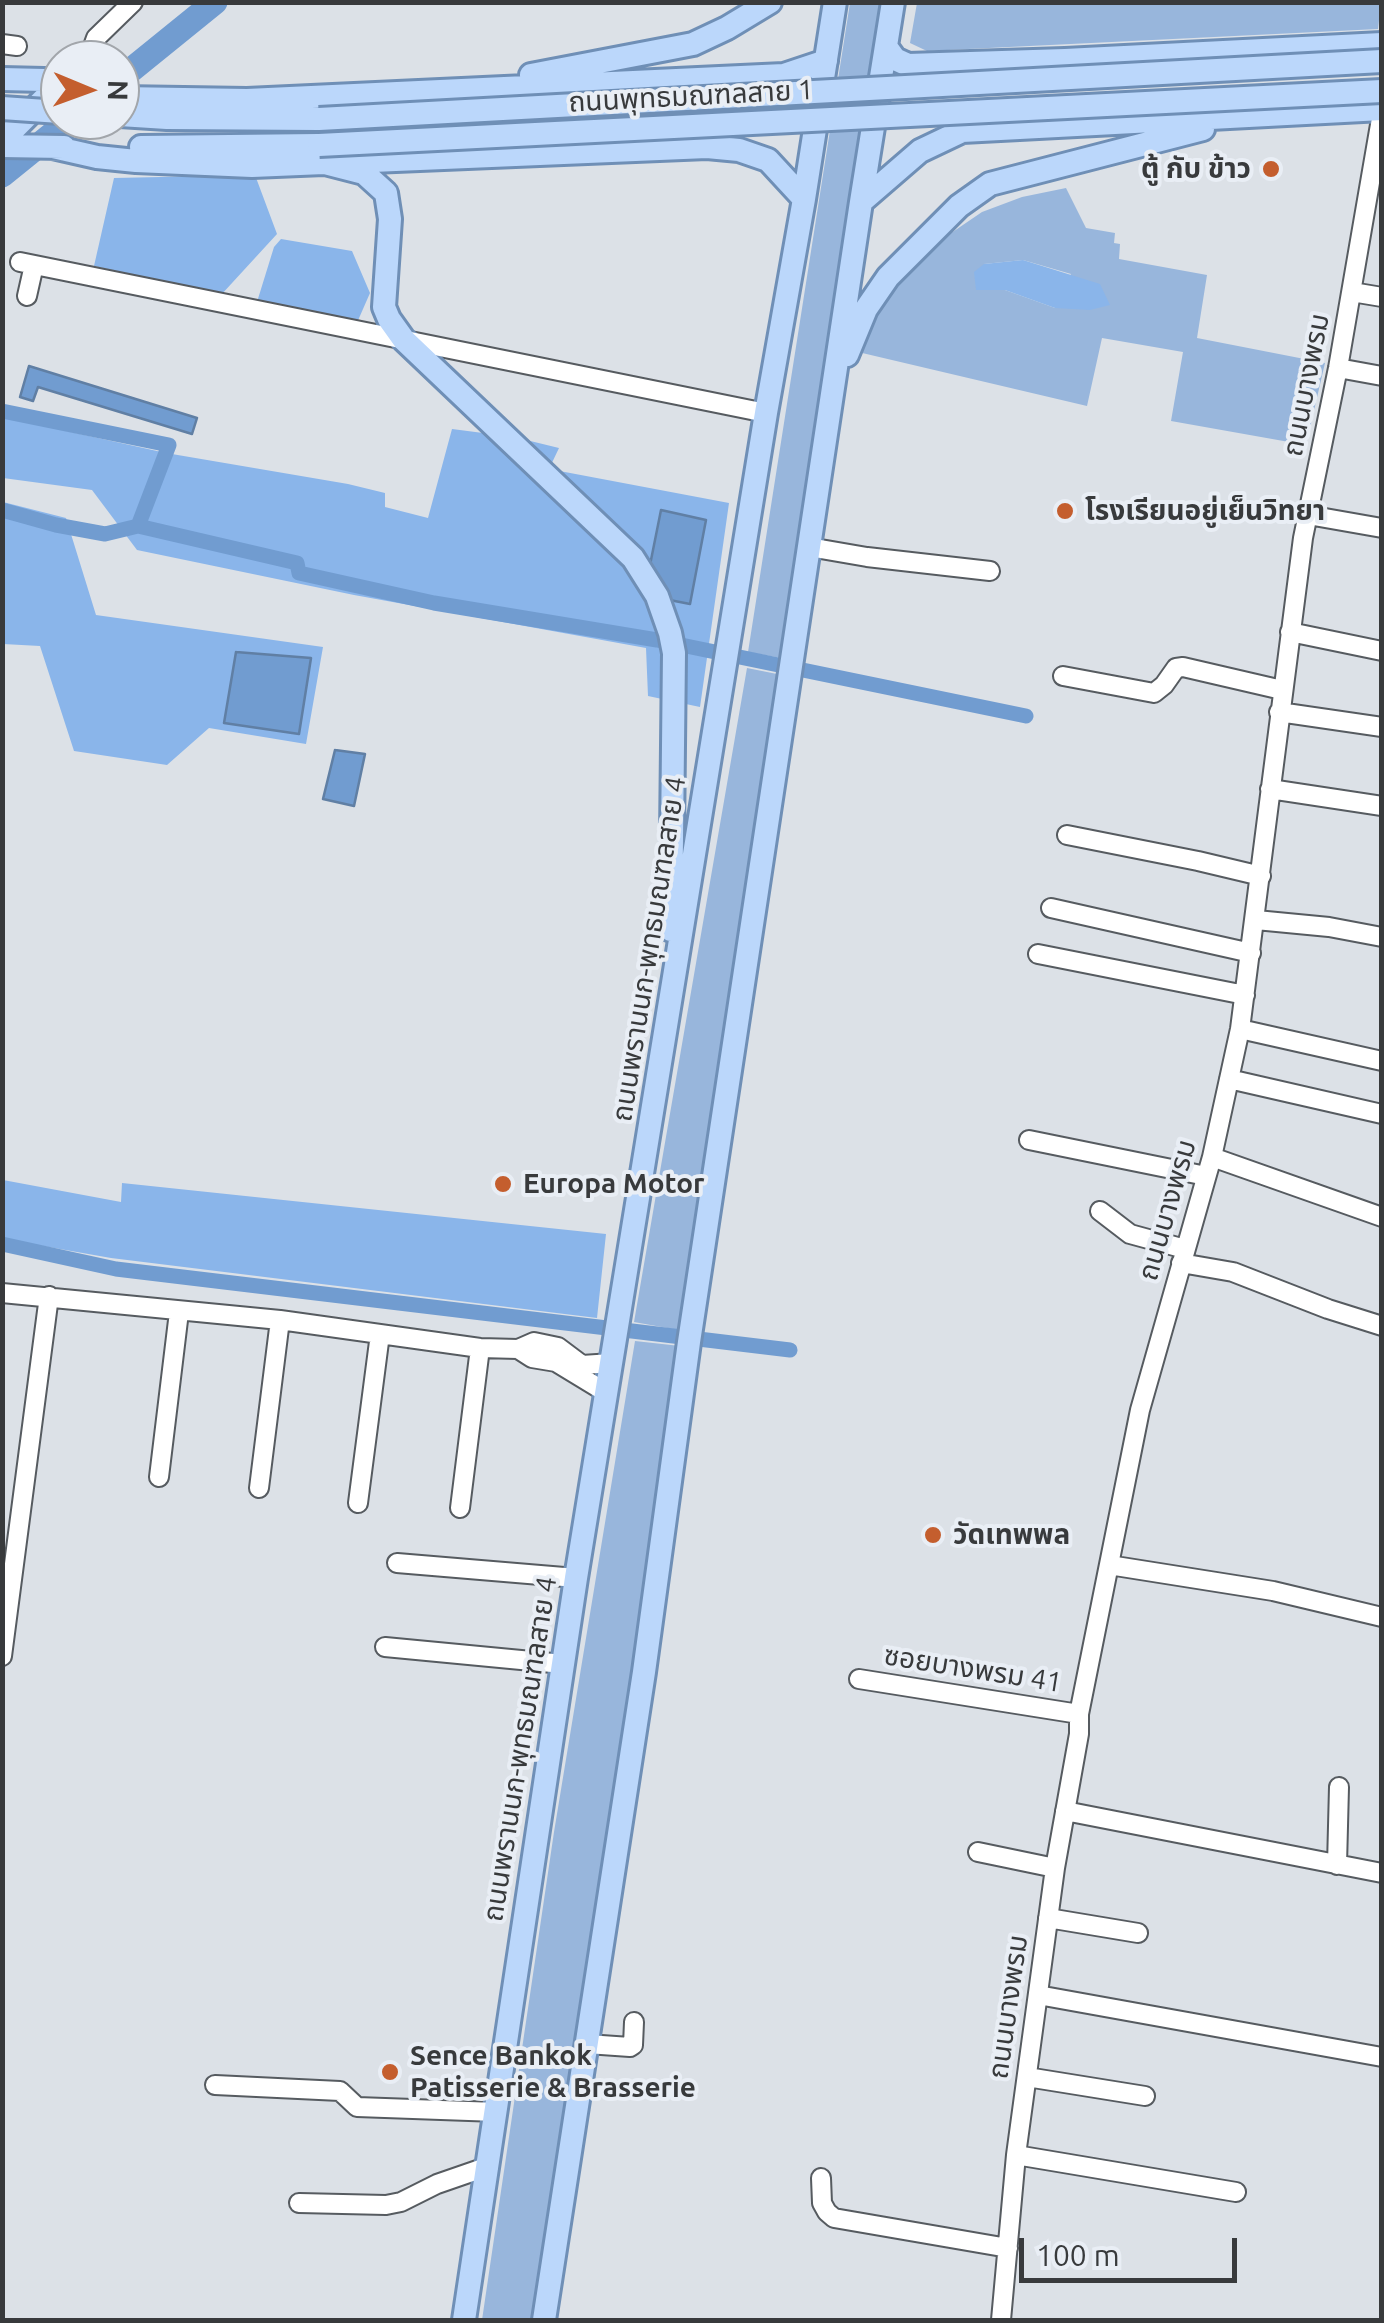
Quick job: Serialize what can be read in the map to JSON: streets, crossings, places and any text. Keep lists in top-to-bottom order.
{
  "streets": {
    "main road": ["ถนนพุทธมณฑลสาย 1", "ถนนพรานนก-พุทธมณฑลสาย 4"],
    "street": ["ถนนบางพรม", "ซอยบางพรม 41"]
  },
  "crossings": [
    ["ถนนบางพรม", "ซอยบางพรม 41"]
  ],
  "places": [
    "ตู้ กับ ข้าว",
    "โรงเรียนอยู่เย็นวิทยา",
    "Europa Motor",
    "วัดเทพพล",
    "Sence Bankok Patisserie & Brasserie"
  ],
  "scale_bar": "100 m",
  "north": "right"
}
